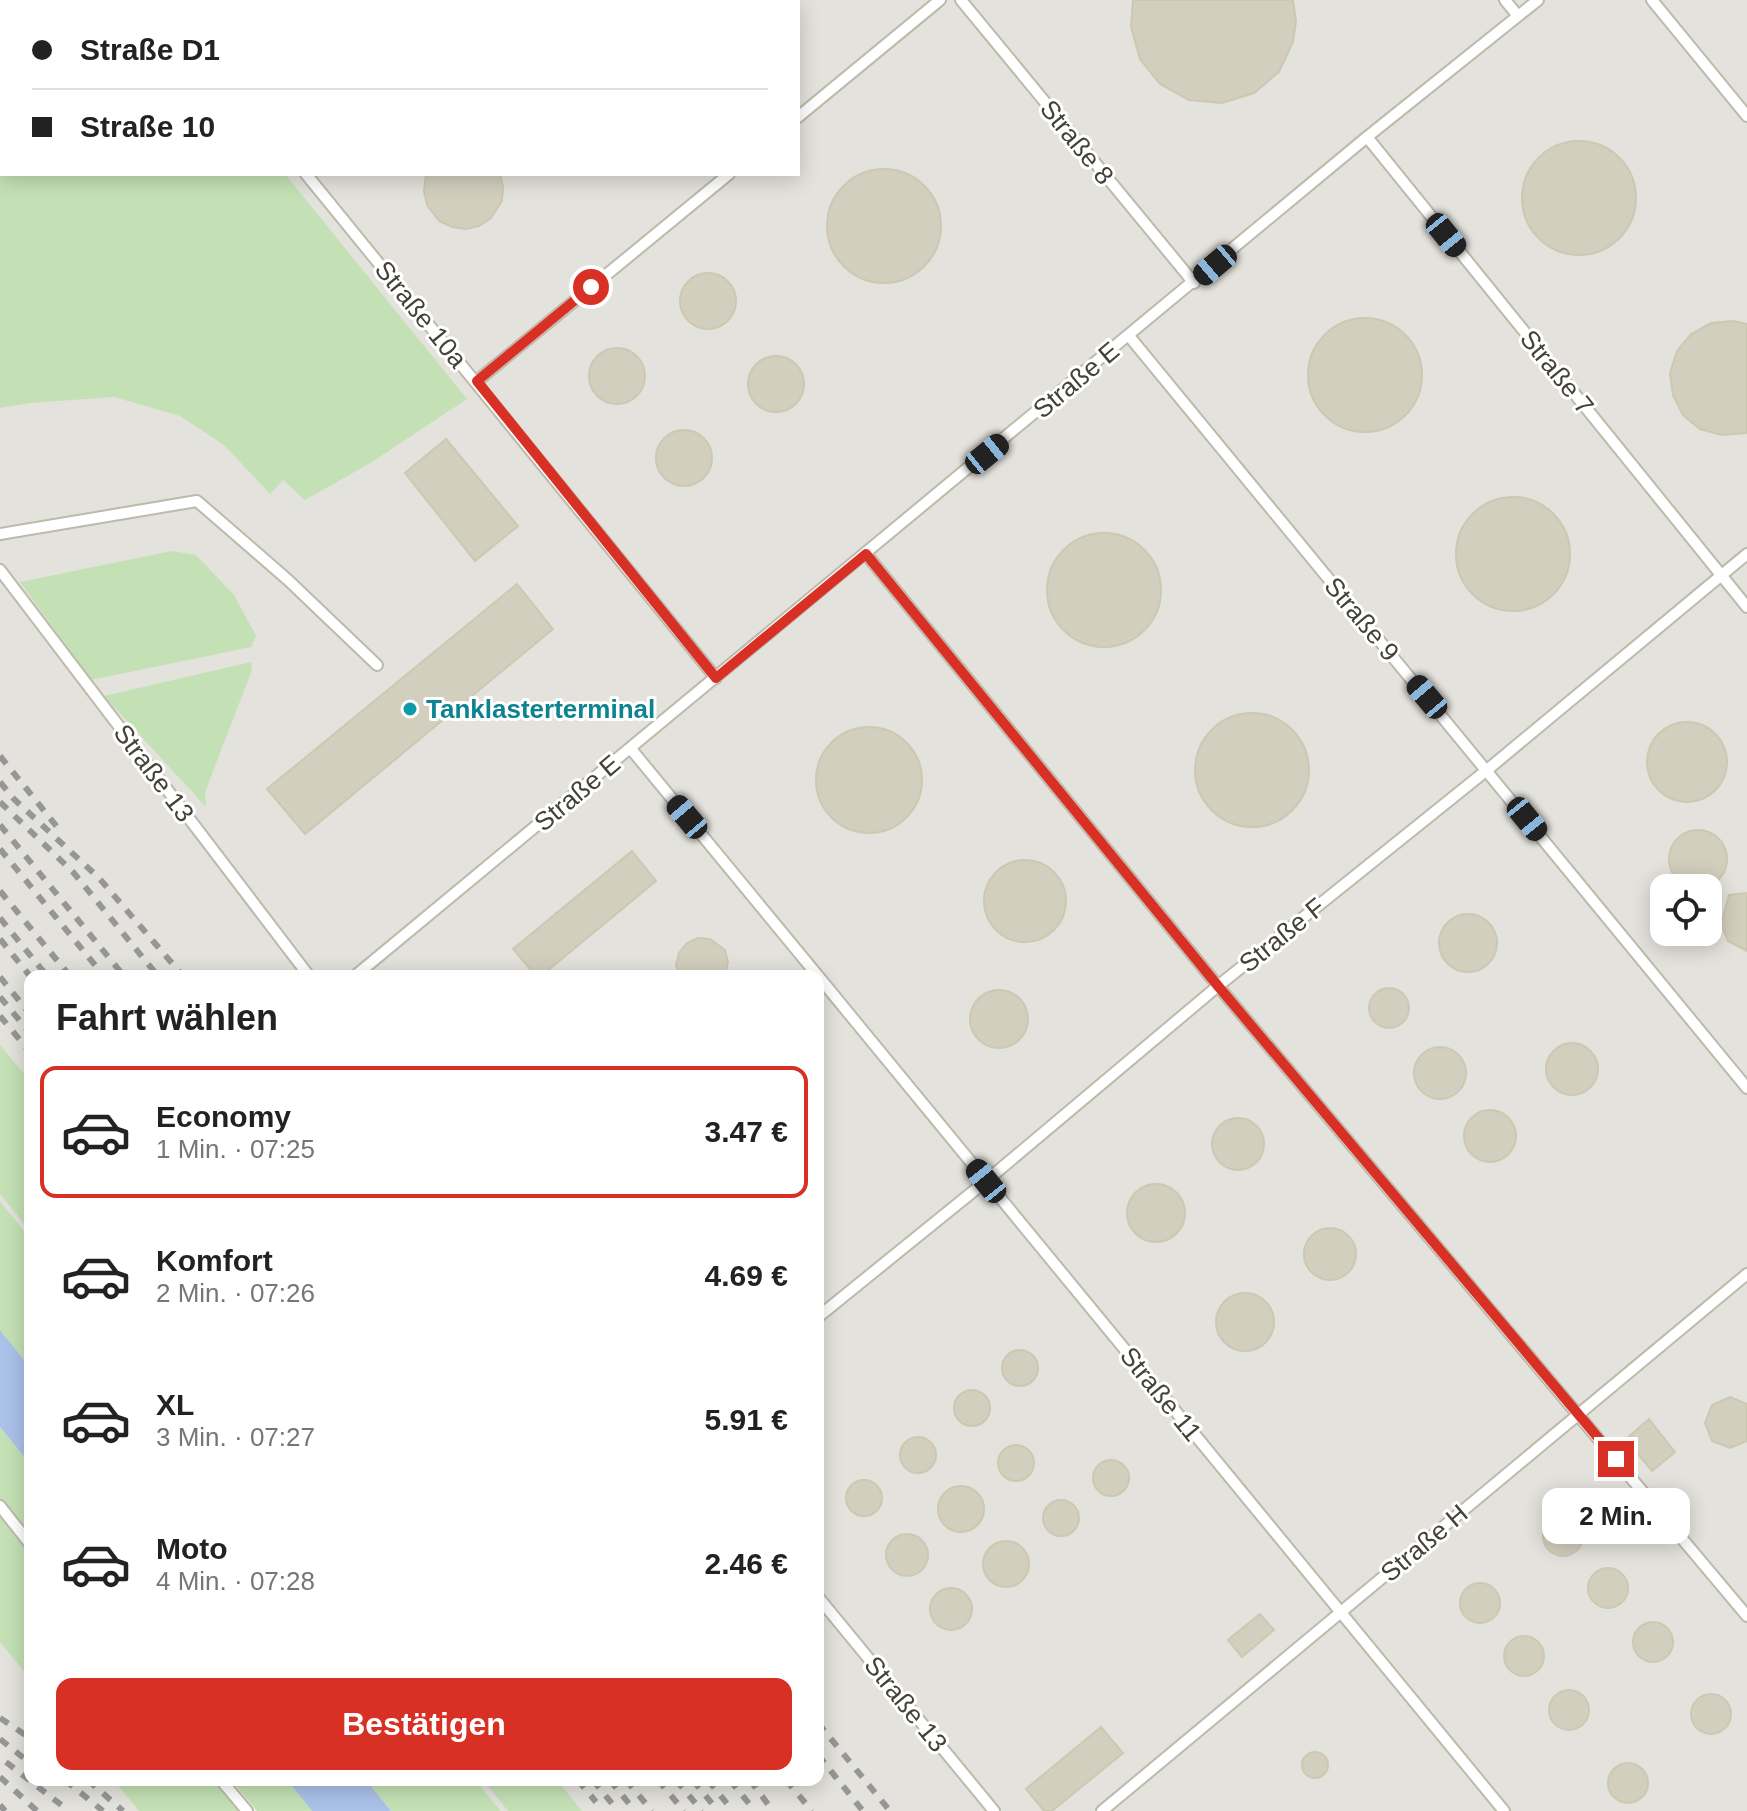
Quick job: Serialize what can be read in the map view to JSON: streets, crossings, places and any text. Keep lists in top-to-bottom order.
{
  "streets": {
    "lane": [
      "Straße 8",
      "Straße 10a",
      "Straße 7",
      "Straße E",
      "Straße 9",
      "Straße 13",
      "Straße F",
      "Straße 11",
      "Straße H"
    ]
  },
  "crossings": [
    ["Straße 8", "Straße E"],
    ["Straße 10a", "Straße E"],
    ["Straße 7", "Straße E"],
    ["Straße 7", "Straße F"],
    ["Straße E", "Straße 9"],
    ["Straße E", "Straße 11"],
    ["Straße 9", "Straße F"],
    ["Straße F", "Straße 11"],
    ["Straße 11", "Straße H"]
  ],
  "places": ["Tanklasterterminal"],
  "page": {
    "banner": ["Straße D1", "Straße 10"],
    "heading": "Fahrt wählen",
    "list": [
      {
        "name": "Economy",
        "note": "1 Min. · 07:25",
        "value": "3.47 €"
      },
      {
        "name": "Komfort",
        "note": "2 Min. · 07:26",
        "value": "4.69 €"
      },
      {
        "name": "XL",
        "note": "3 Min. · 07:27",
        "value": "5.91 €"
      },
      {
        "name": "Moto",
        "note": "4 Min. · 07:28",
        "value": "2.46 €"
      }
    ],
    "bubble": "2 Min.",
    "buttons": "Bestätigen"
  }
}
